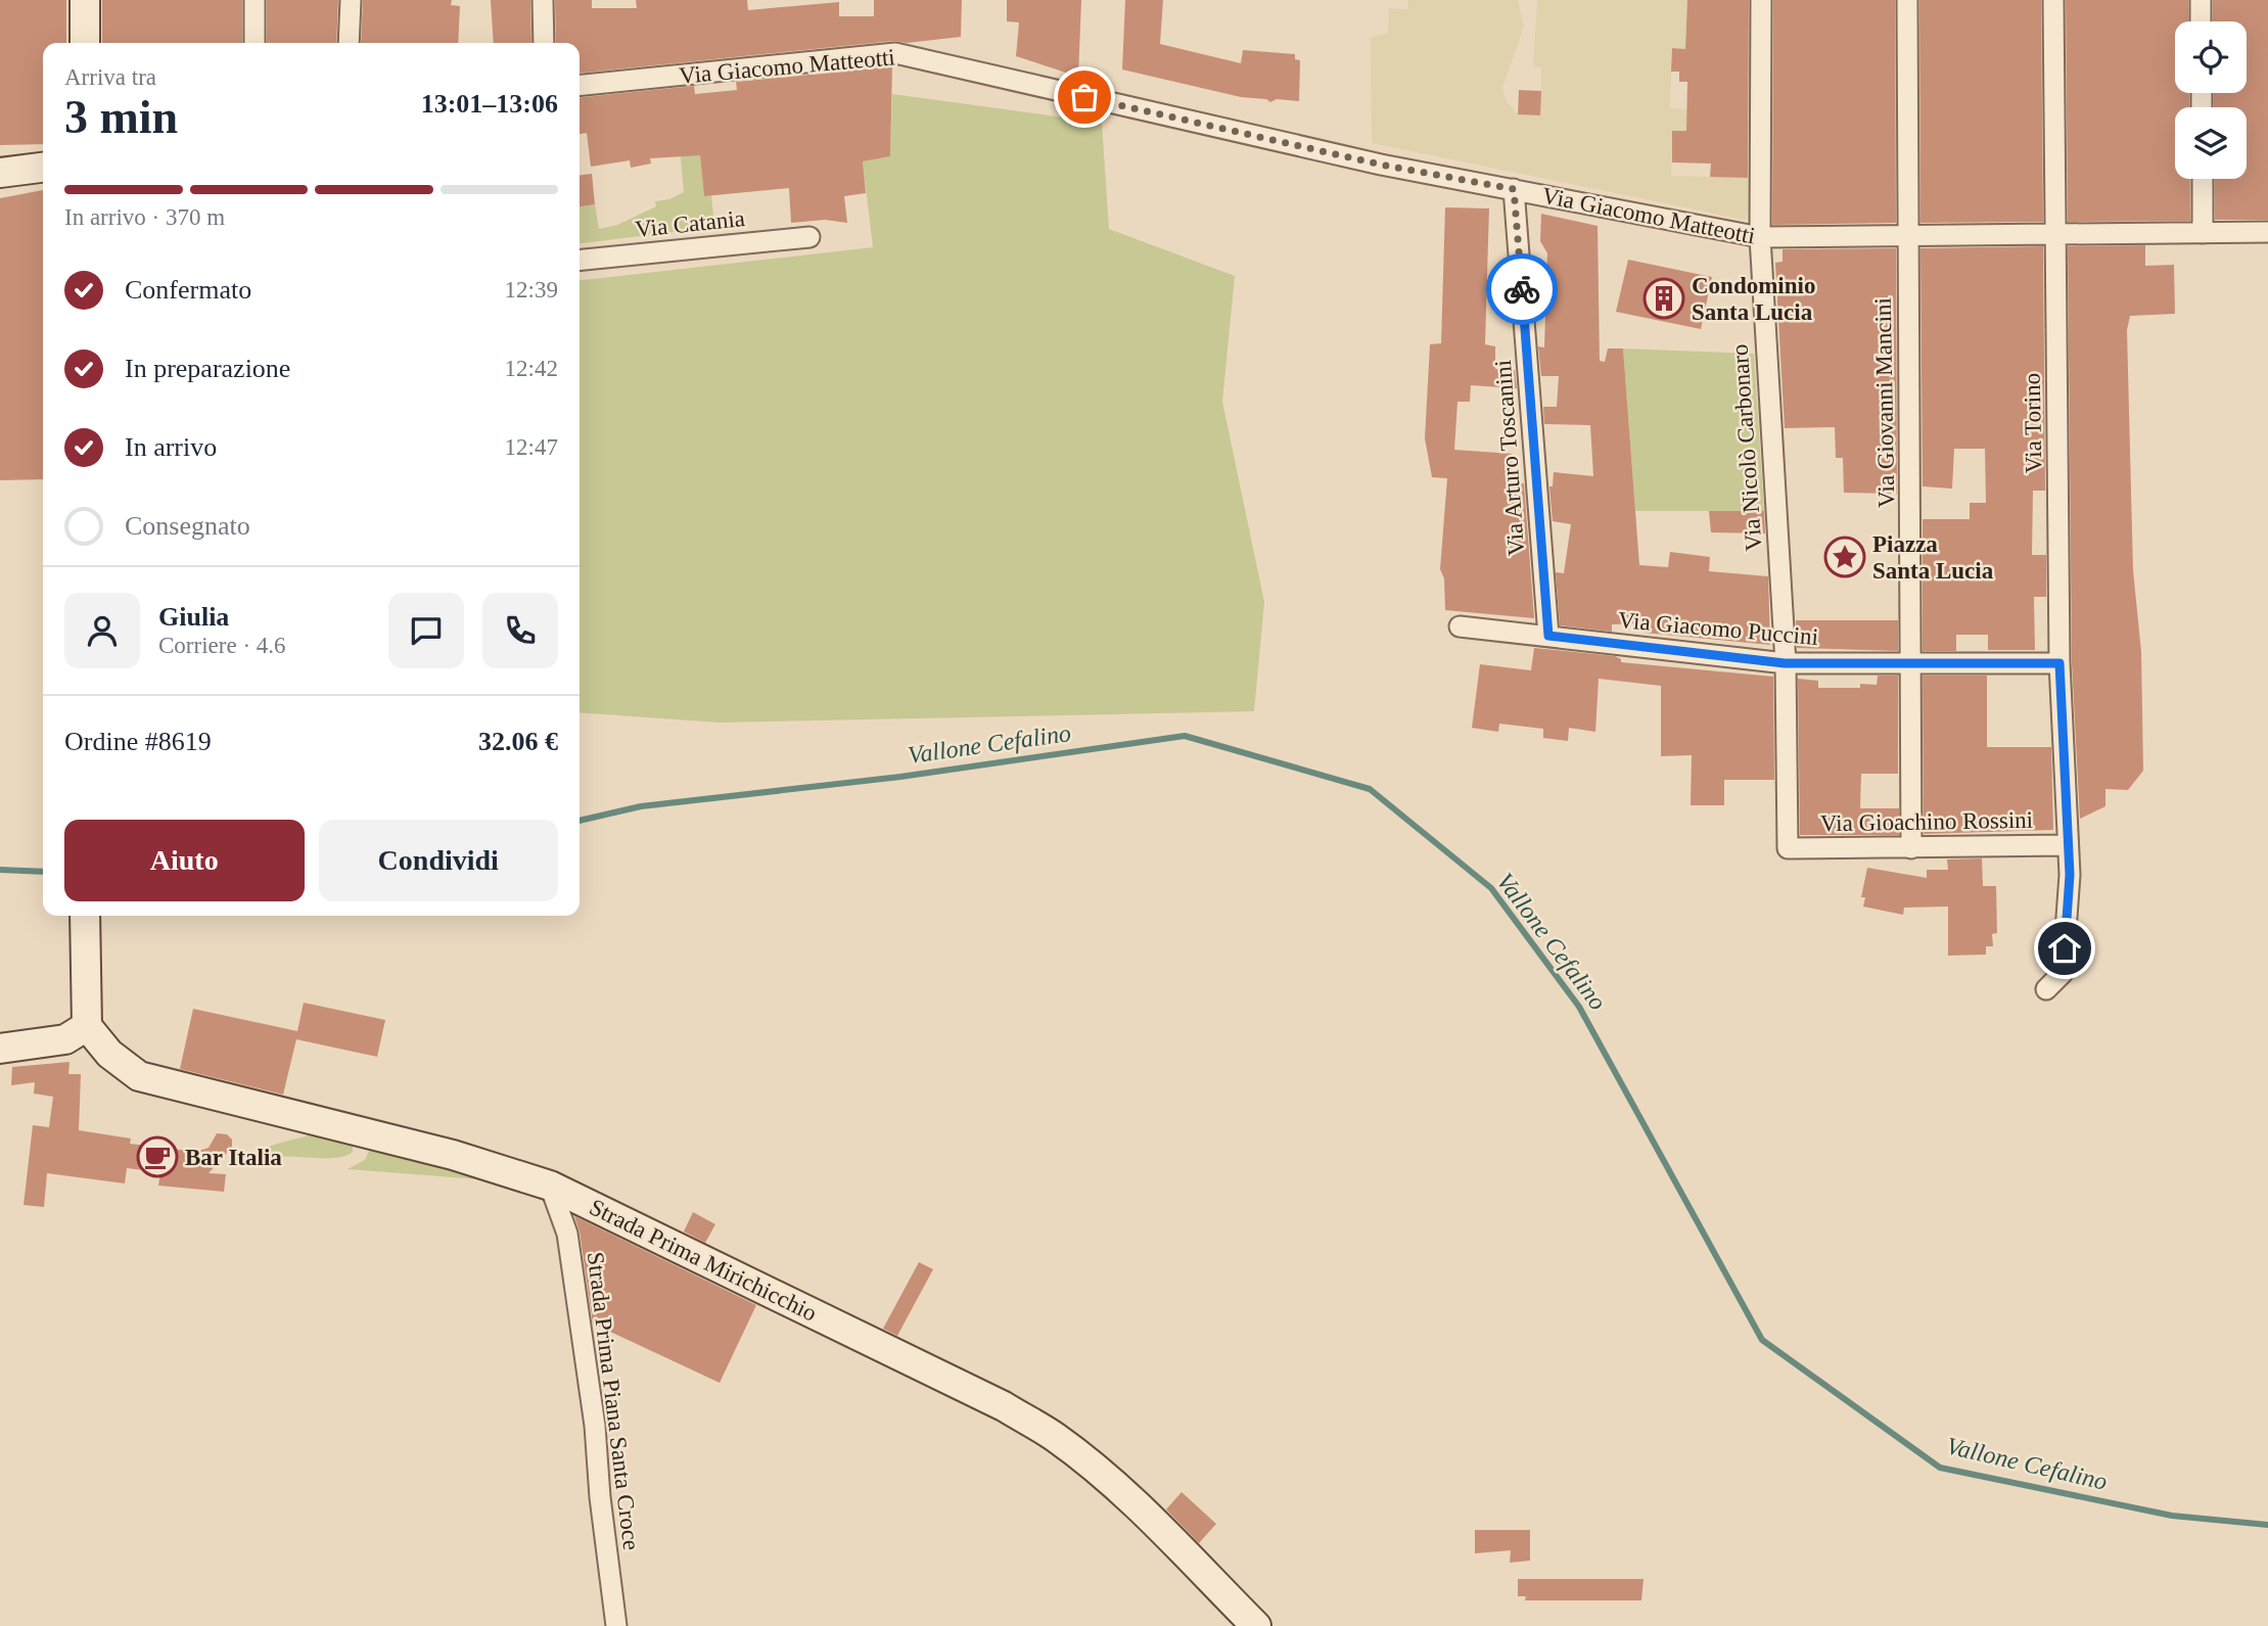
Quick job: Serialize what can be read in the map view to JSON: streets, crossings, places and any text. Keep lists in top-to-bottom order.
{
  "streets": {
    "main road": ["Strada Prima Mirichicchio"],
    "street": [
      "Via Giacomo Matteotti",
      "Via Catania",
      "Via Giovanni Mancini",
      "Via Torino",
      "Via Nicolò Carbonaro",
      "Via Arturo Toscanini",
      "Via Giacomo Puccini",
      "Via Gioachino Rossini",
      "Strada Prima Piana Santa Croce"
    ]
  },
  "crossings": [
    ["Via Giacomo Matteotti", "Via Giovanni Mancini"],
    ["Via Giacomo Matteotti", "Via Torino"],
    ["Via Giacomo Matteotti", "Via Nicolò Carbonaro"],
    ["Via Giacomo Matteotti", "Via Arturo Toscanini"],
    ["Via Giovanni Mancini", "Via Giacomo Puccini"],
    ["Via Giovanni Mancini", "Via Gioachino Rossini"],
    ["Via Torino", "Via Giacomo Puccini"],
    ["Via Torino", "Via Gioachino Rossini"],
    ["Via Nicolò Carbonaro", "Via Giacomo Puccini"],
    ["Via Nicolò Carbonaro", "Via Gioachino Rossini"],
    ["Via Arturo Toscanini", "Via Giacomo Puccini"],
    ["Strada Prima Mirichicchio", "Strada Prima Piana Santa Croce"]
  ],
  "water": ["Vallone Cefalino"],
  "places": {
    "building": ["Condominio Santa Lucia"],
    "place": ["Piazza Santa Lucia"],
    "cafe": ["Bar Italia"]
  },
  "page": {
    "heading": ["3 min", "Arriva tra", "13:01–13:06"],
    "panel": [
      "Giulia",
      "Corriere · 4.6",
      "Ordine #8619",
      "32.06 €"
    ],
    "bar": "In arrivo · 370 m",
    "list": [
      ["Confermato", "12:39"],
      ["In preparazione", "12:42"],
      ["In arrivo", "12:47"],
      "Consegnato"
    ],
    "buttons": ["Aiuto", "Condividi"]
  }
}
